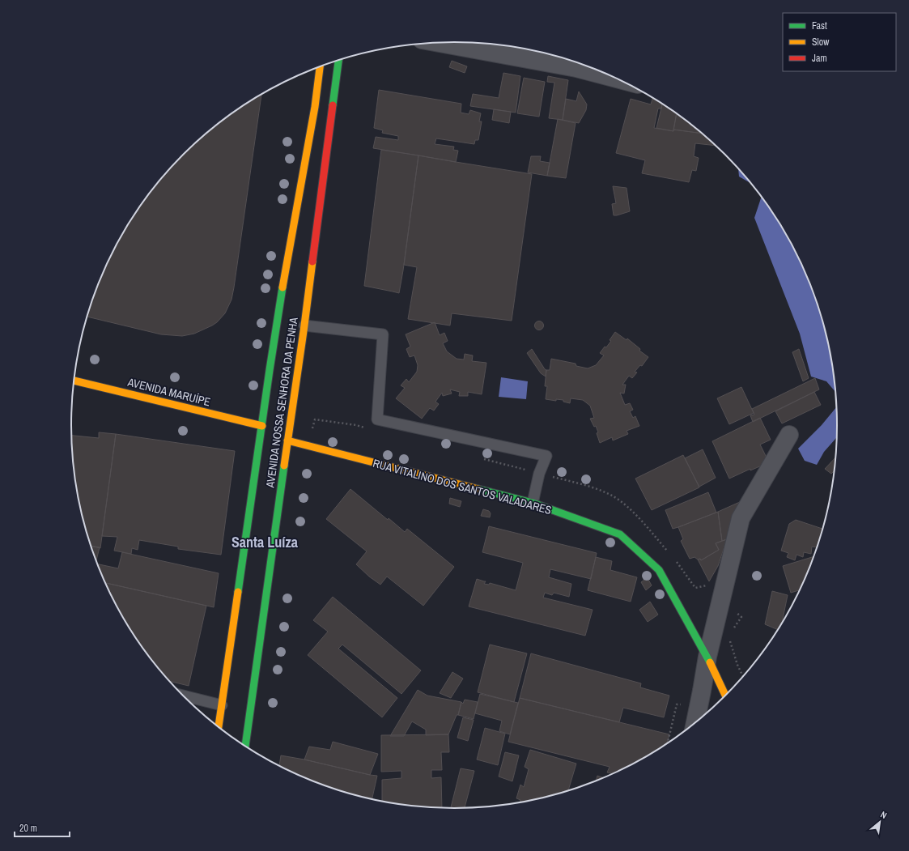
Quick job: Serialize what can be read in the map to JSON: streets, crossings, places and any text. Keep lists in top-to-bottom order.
{
  "streets": {
    "main road": ["AVENIDA MARUÍPE", "AVENIDA NOSSA SENHORA DA PENHA", "RUA VITALINO DOS SANTOS VALADARES"]
  },
  "crossings": [
    ["AVENIDA MARUÍPE", "AVENIDA NOSSA SENHORA DA PENHA"],
    ["AVENIDA NOSSA SENHORA DA PENHA", "RUA VITALINO DOS SANTOS VALADARES"]
  ],
  "districts": ["Santa Luíza"],
  "legend": ["Fast", "Slow", "Jam"],
  "scale_bar": "20 m",
  "north": "top right"
}
